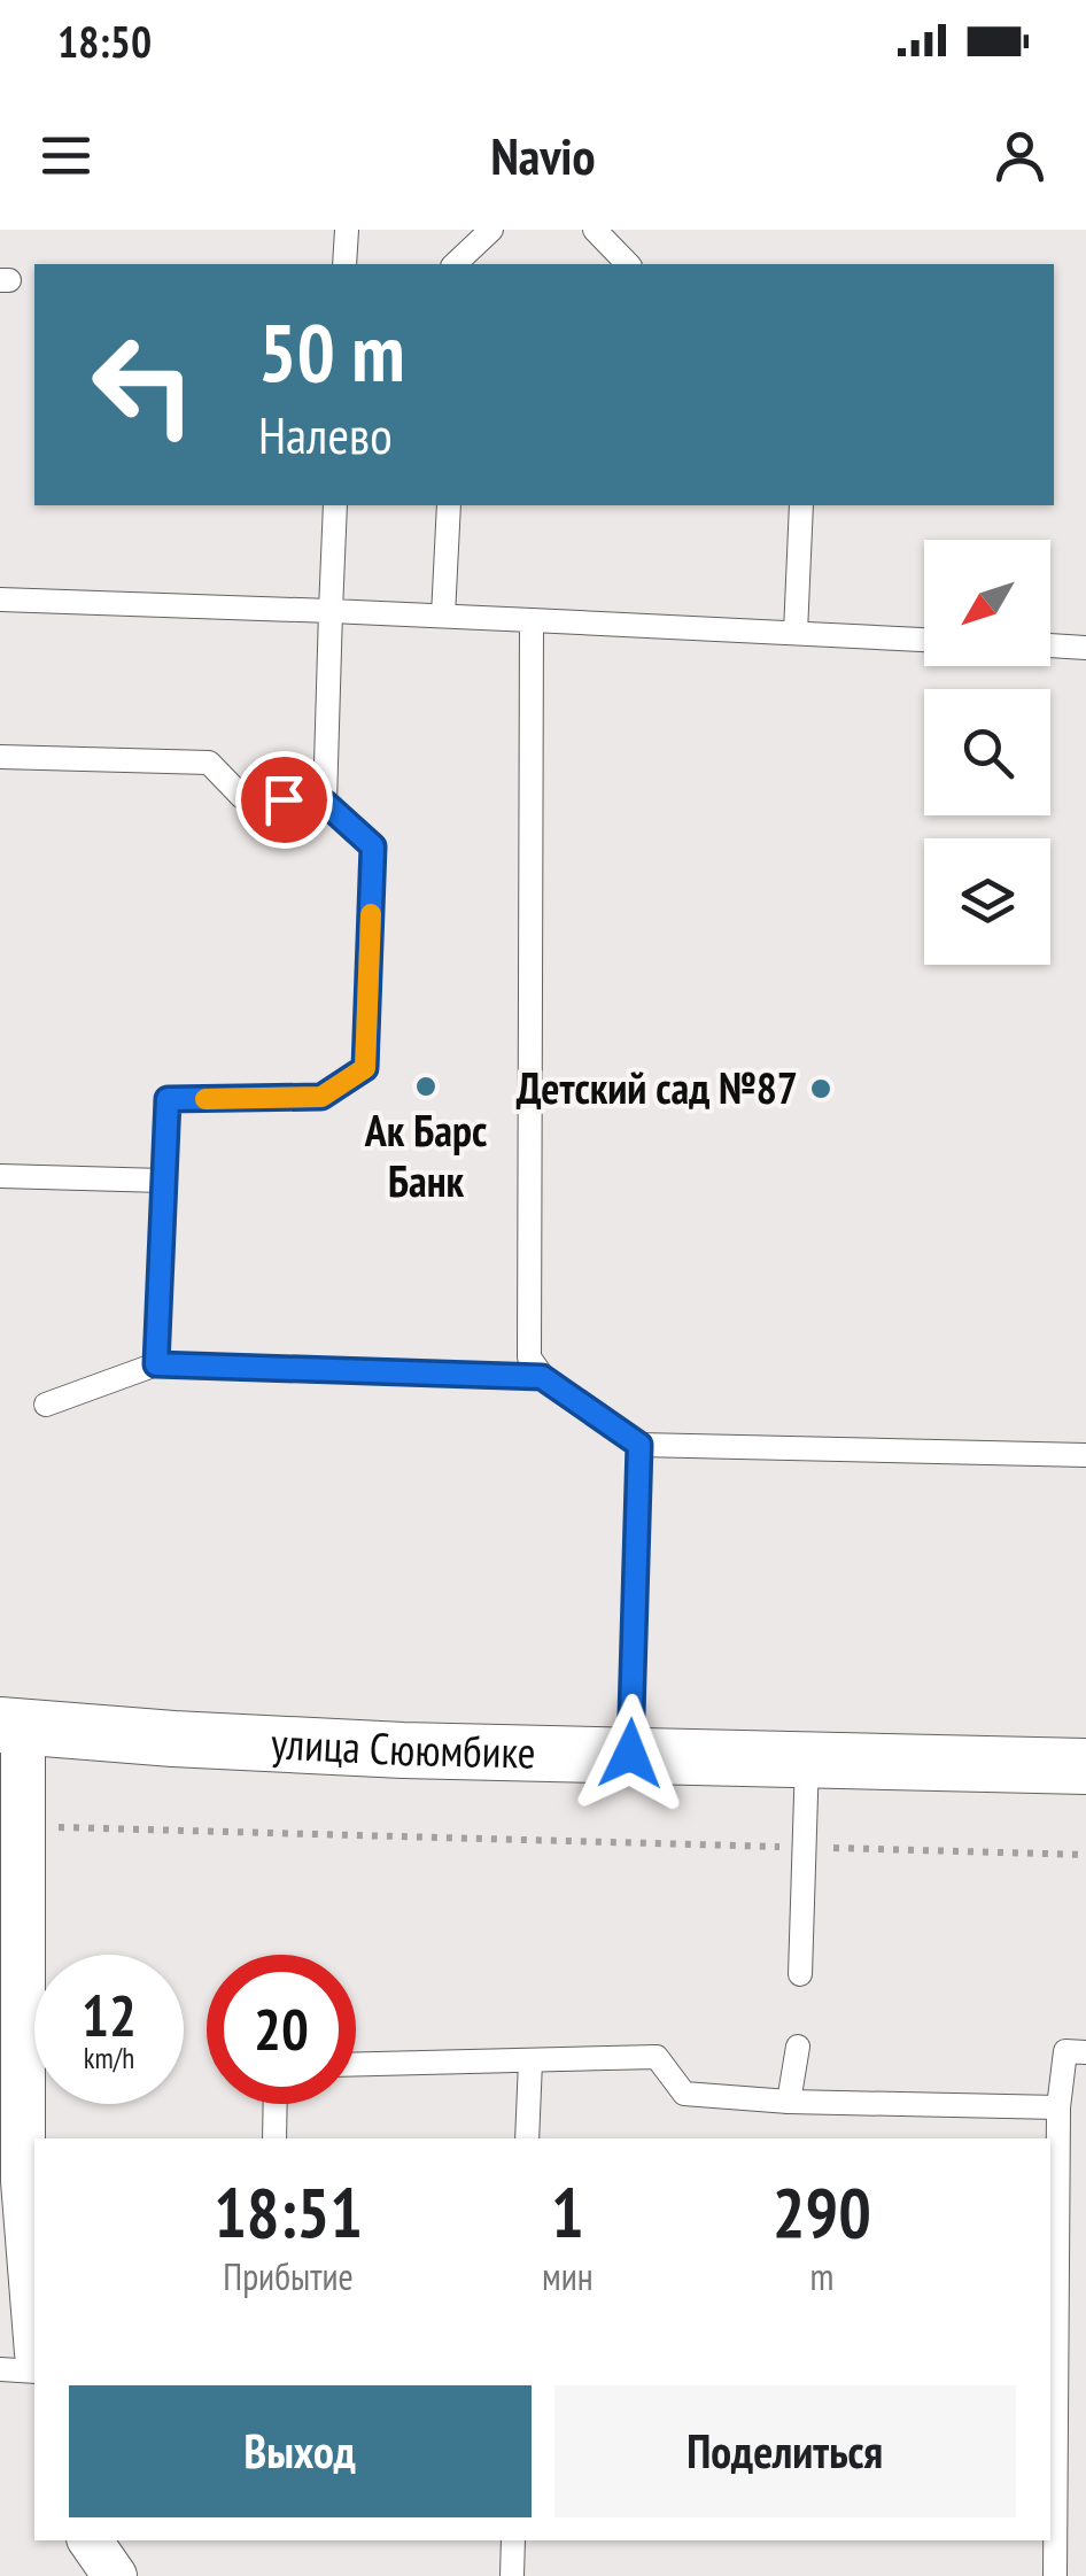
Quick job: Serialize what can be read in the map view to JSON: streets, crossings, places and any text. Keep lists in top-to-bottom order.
{
  "streets": {
    "street": ["улица Сююмбике"]
  },
  "places": ["Ак Барс Банк", "Детский сад №87"],
  "north": "bottom left",
  "page": {
    "status": "18:50",
    "header": "Navio",
    "turn": ["50 m", "Налево"],
    "speed": "12 km/h",
    "limit": "20",
    "eta": [
      "18:51",
      "Прибытие",
      "1",
      "мин",
      "290",
      "m"
    ],
    "buttons": ["Выход", "Поделиться"]
  }
}
